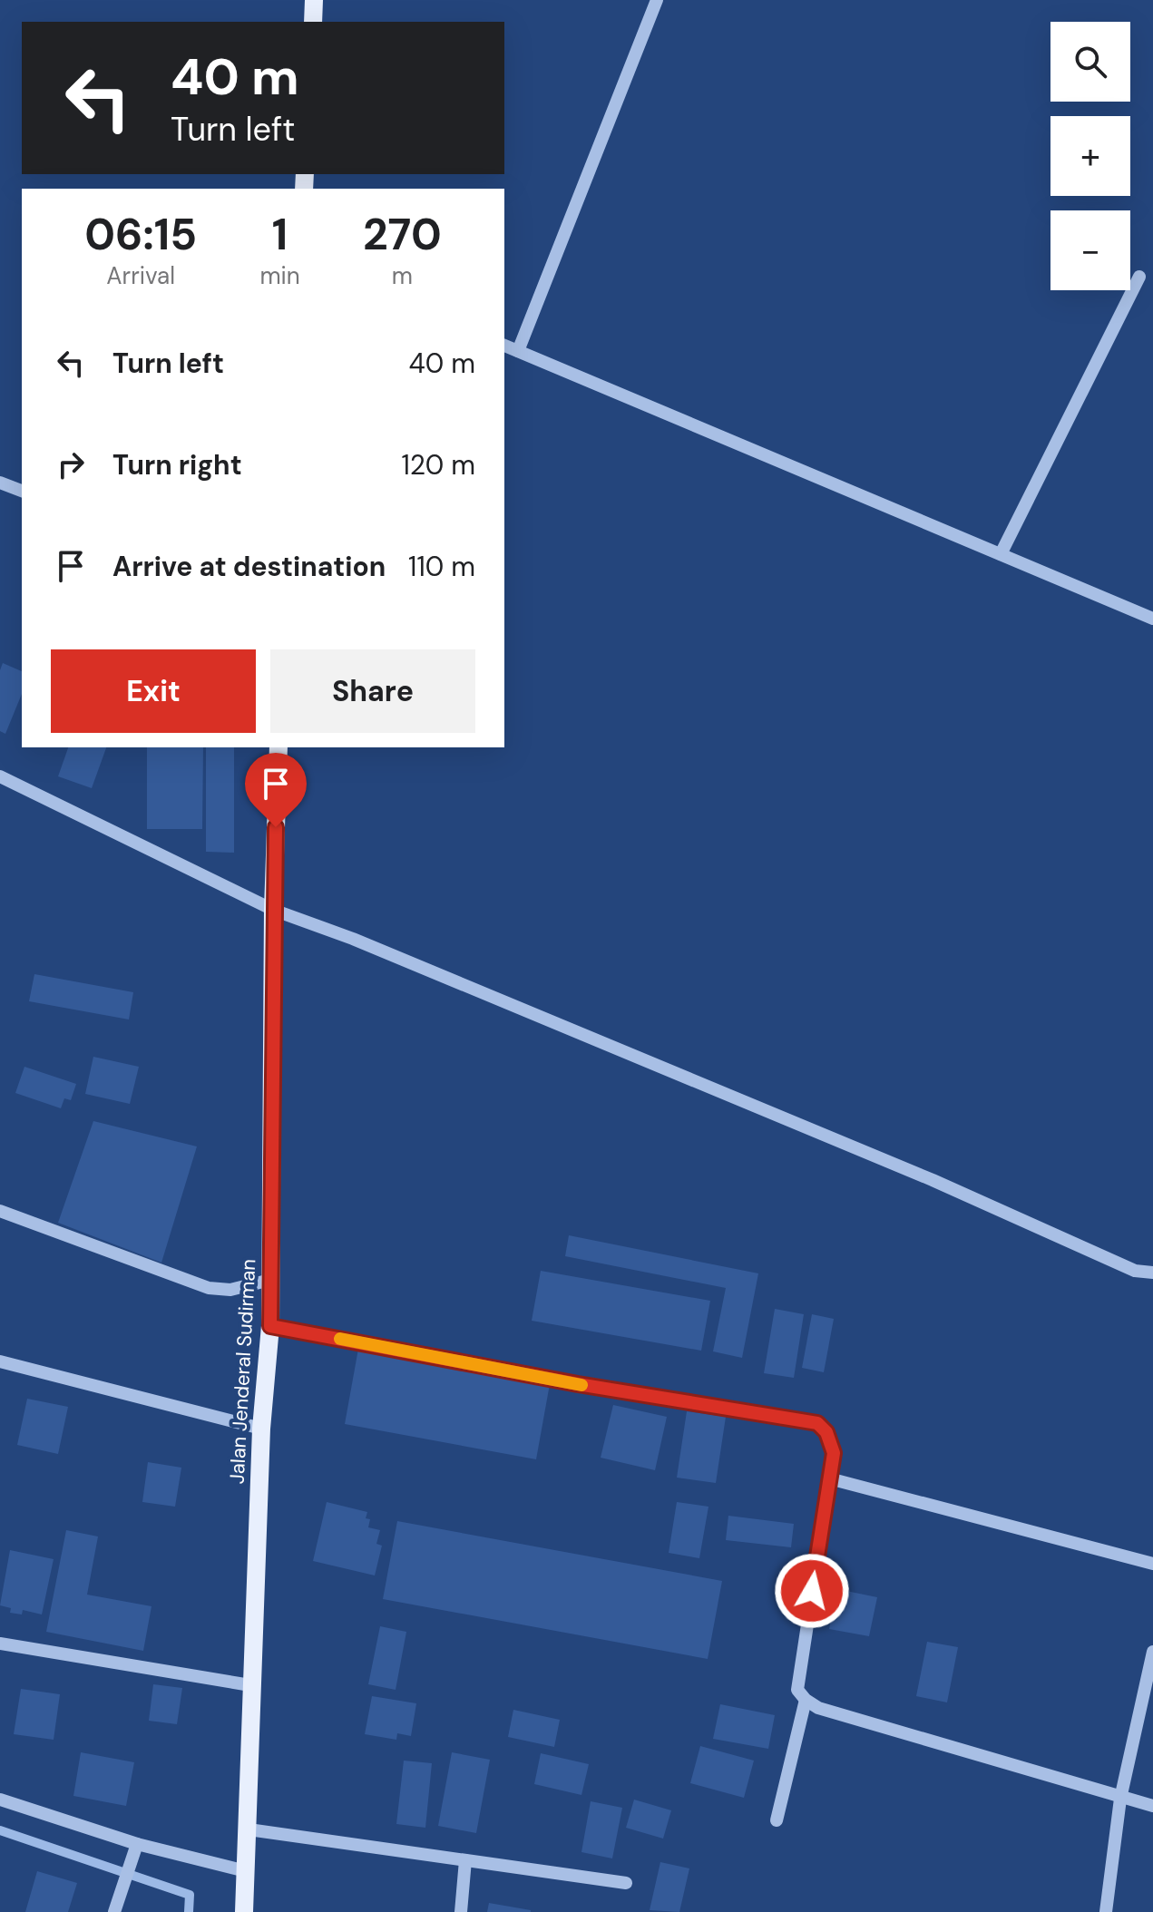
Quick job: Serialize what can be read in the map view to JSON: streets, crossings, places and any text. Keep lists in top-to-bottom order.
{
  "streets": {
    "main road": ["Jalan Jenderal Sudirman"]
  },
  "page": {
    "map_buttons": ["+", "−"],
    "turn": ["40 m", "Turn left"],
    "eta": [
      "06:15",
      "Arrival",
      "1",
      "min",
      "270",
      "m"
    ],
    "list": [
      {
        "name": "Turn left",
        "value": "40 m"
      },
      {
        "name": "Turn right",
        "value": "120 m"
      },
      {
        "name": "Arrive at destination",
        "value": "110 m"
      }
    ],
    "buttons": ["Exit", "Share"]
  }
}
